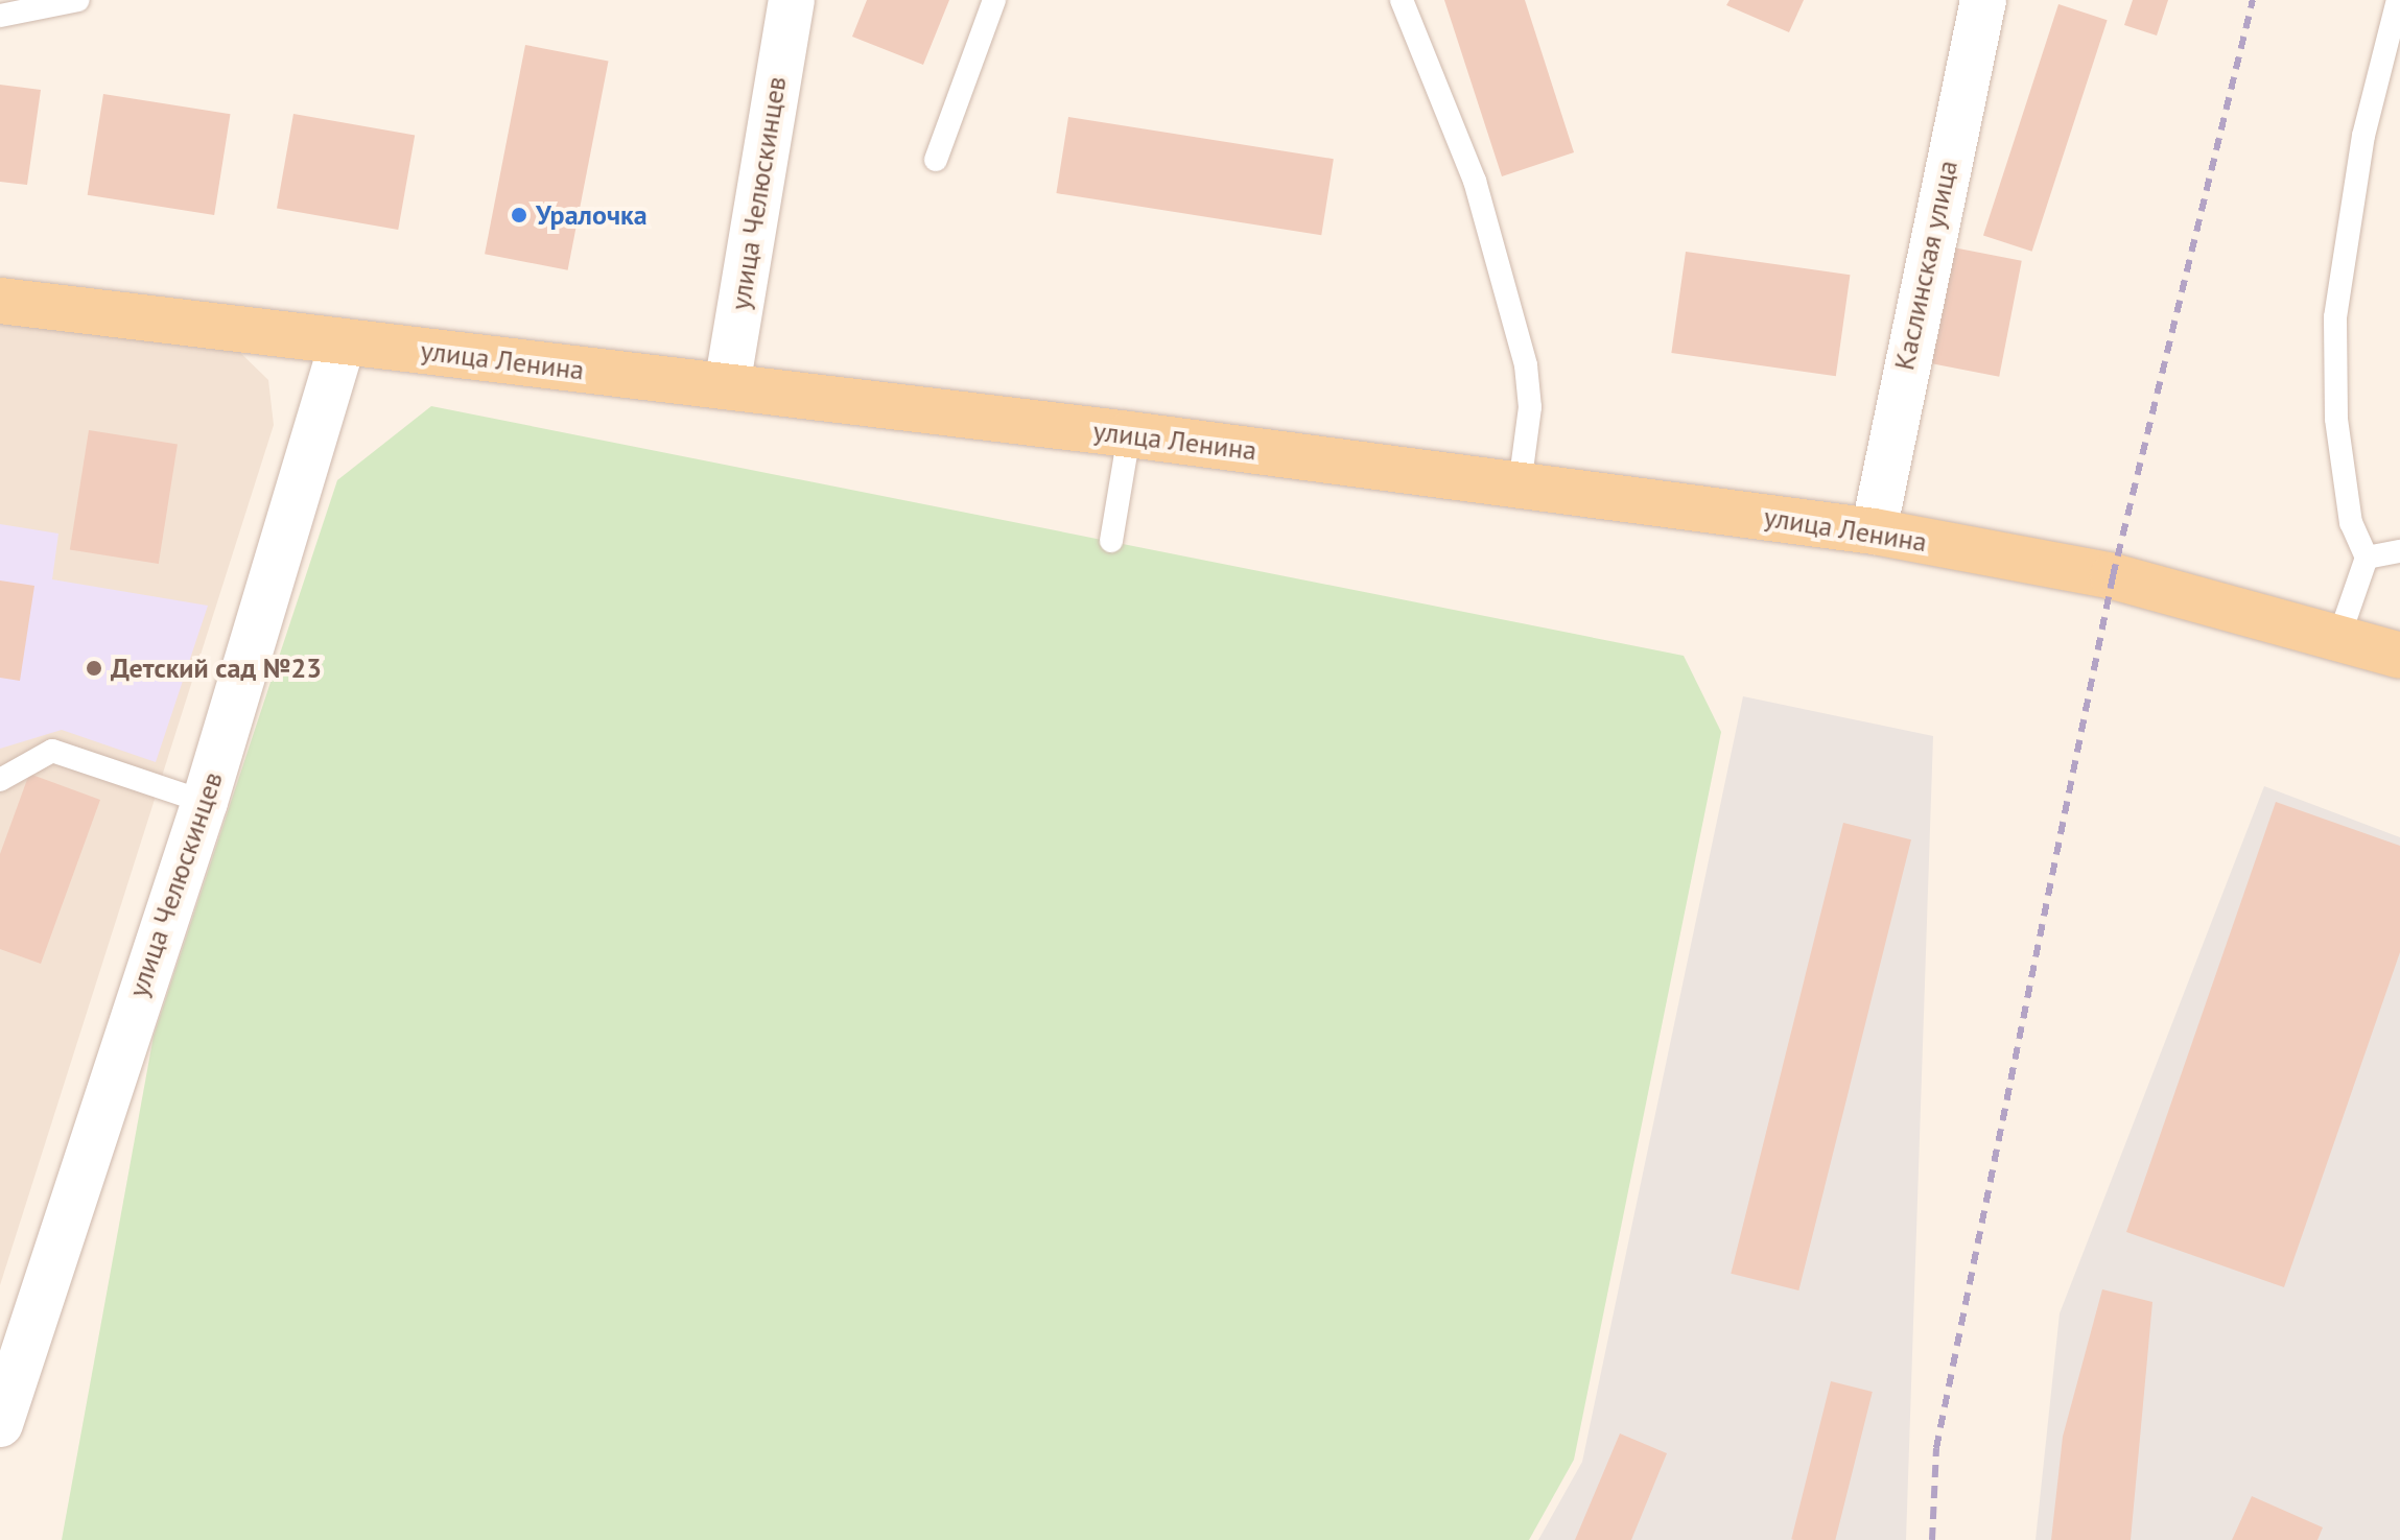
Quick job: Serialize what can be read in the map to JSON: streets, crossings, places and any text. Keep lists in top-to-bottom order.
{
  "streets": {
    "main road": ["улица Ленина"],
    "street": ["улица Челюскинцев", "Каслинская улица"]
  },
  "crossings": [
    ["улица Челюскинцев", "улица Ленина"],
    ["Каслинская улица", "улица Ленина"]
  ],
  "places": ["Уралочка", "Детский сад №23"]
}
